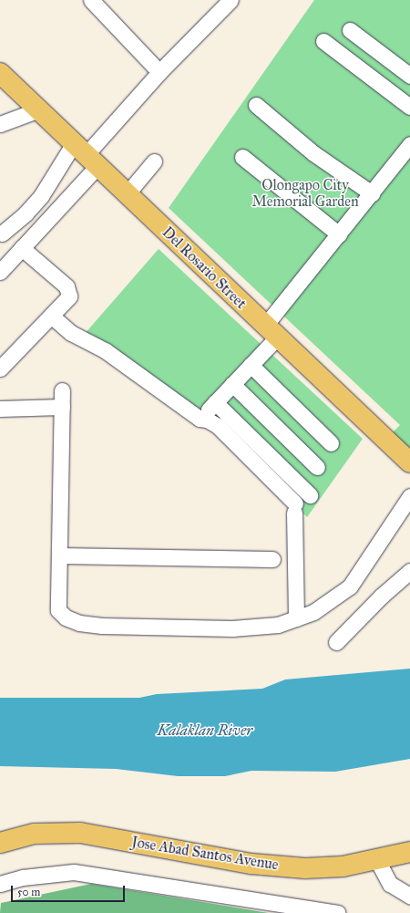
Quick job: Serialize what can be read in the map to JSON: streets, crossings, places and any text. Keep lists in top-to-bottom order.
{
  "streets": {
    "main road": ["Del Rosario Street", "Jose Abad Santos Avenue"]
  },
  "water": ["Kalaklan River"],
  "parks": ["Olongapo City Memorial Garden"],
  "scale_bar": "50 m"
}
